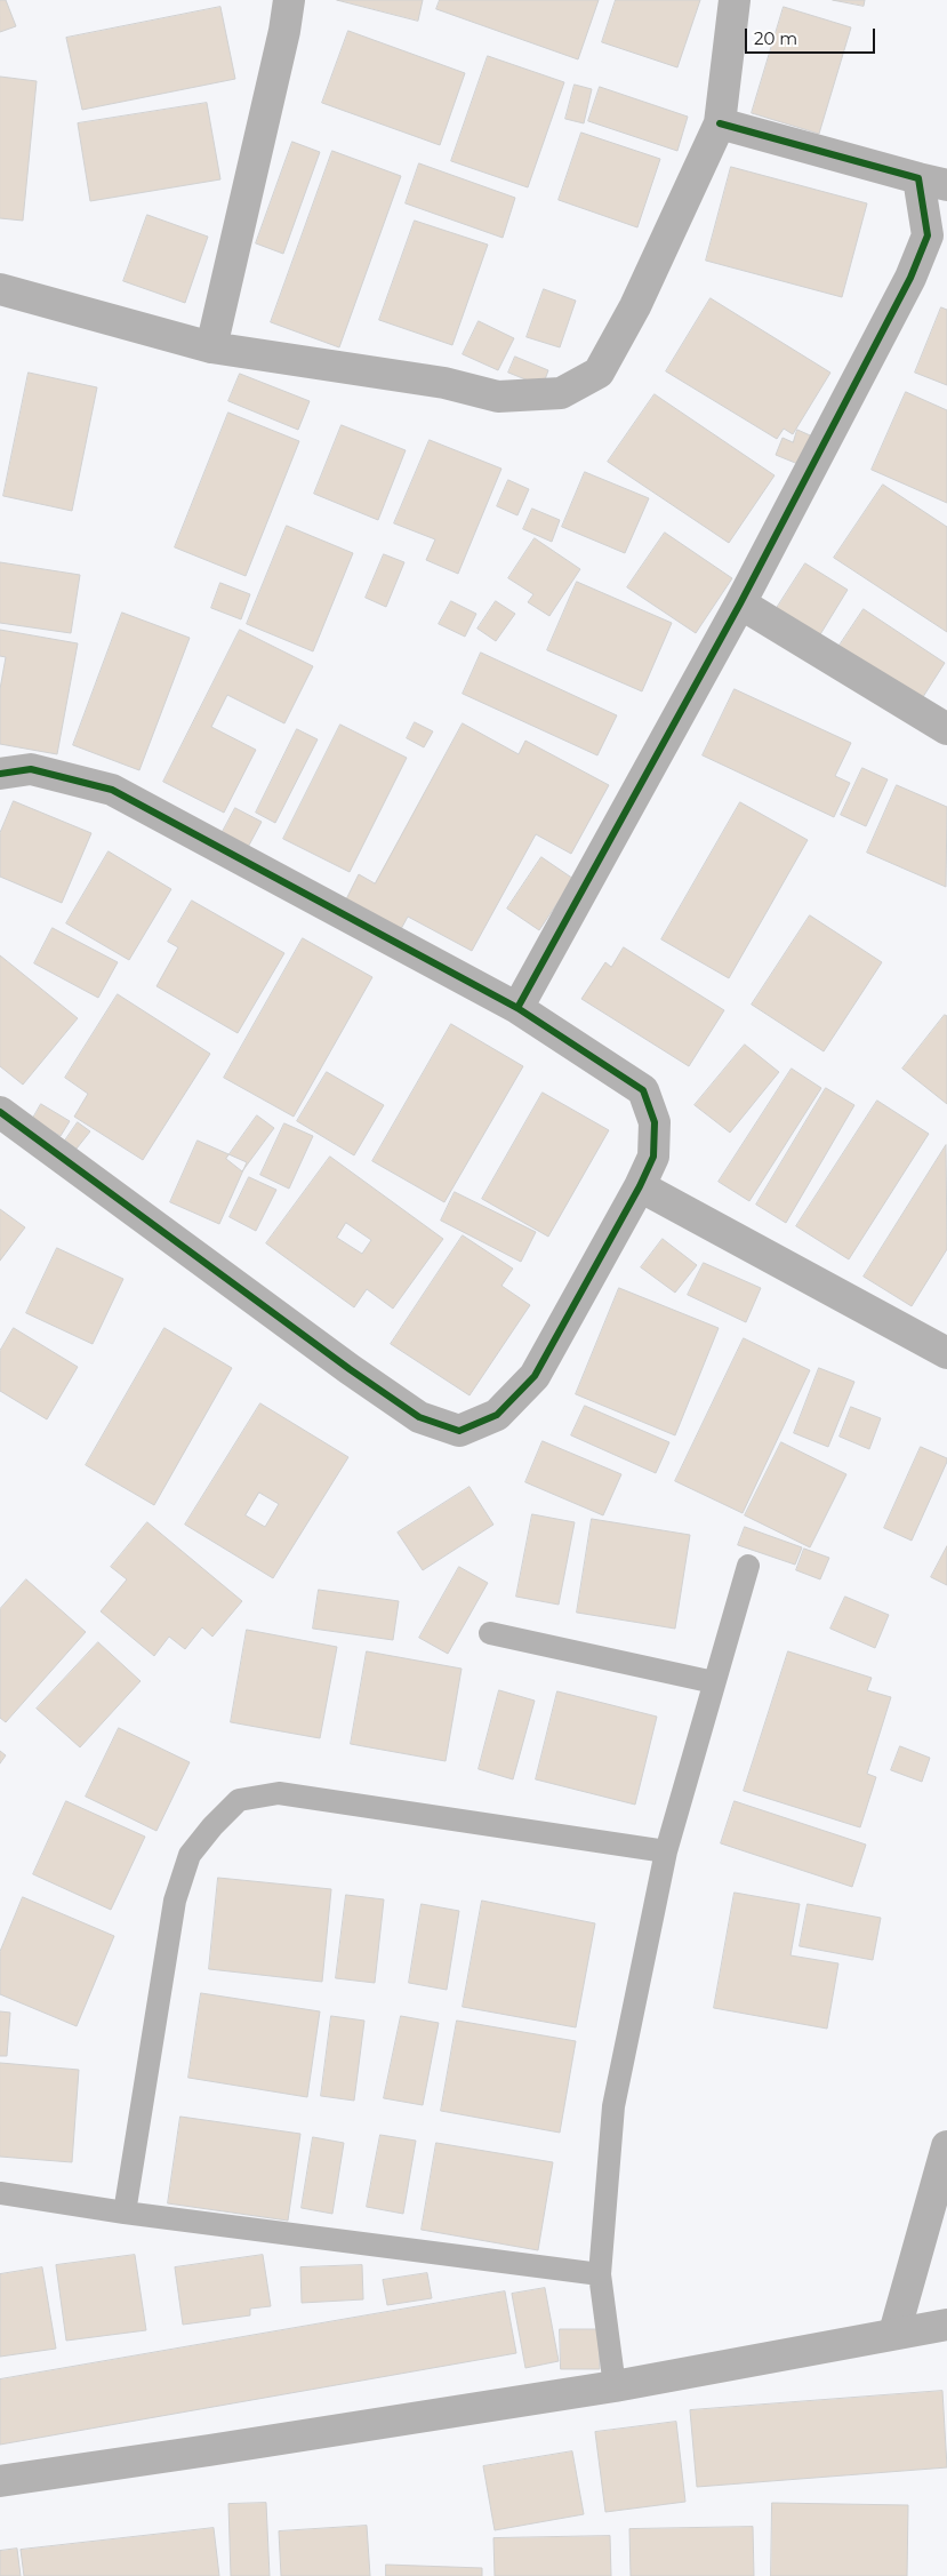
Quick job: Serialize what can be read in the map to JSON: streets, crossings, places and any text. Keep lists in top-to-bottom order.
{
  "scale_bar": "20 m"
}
